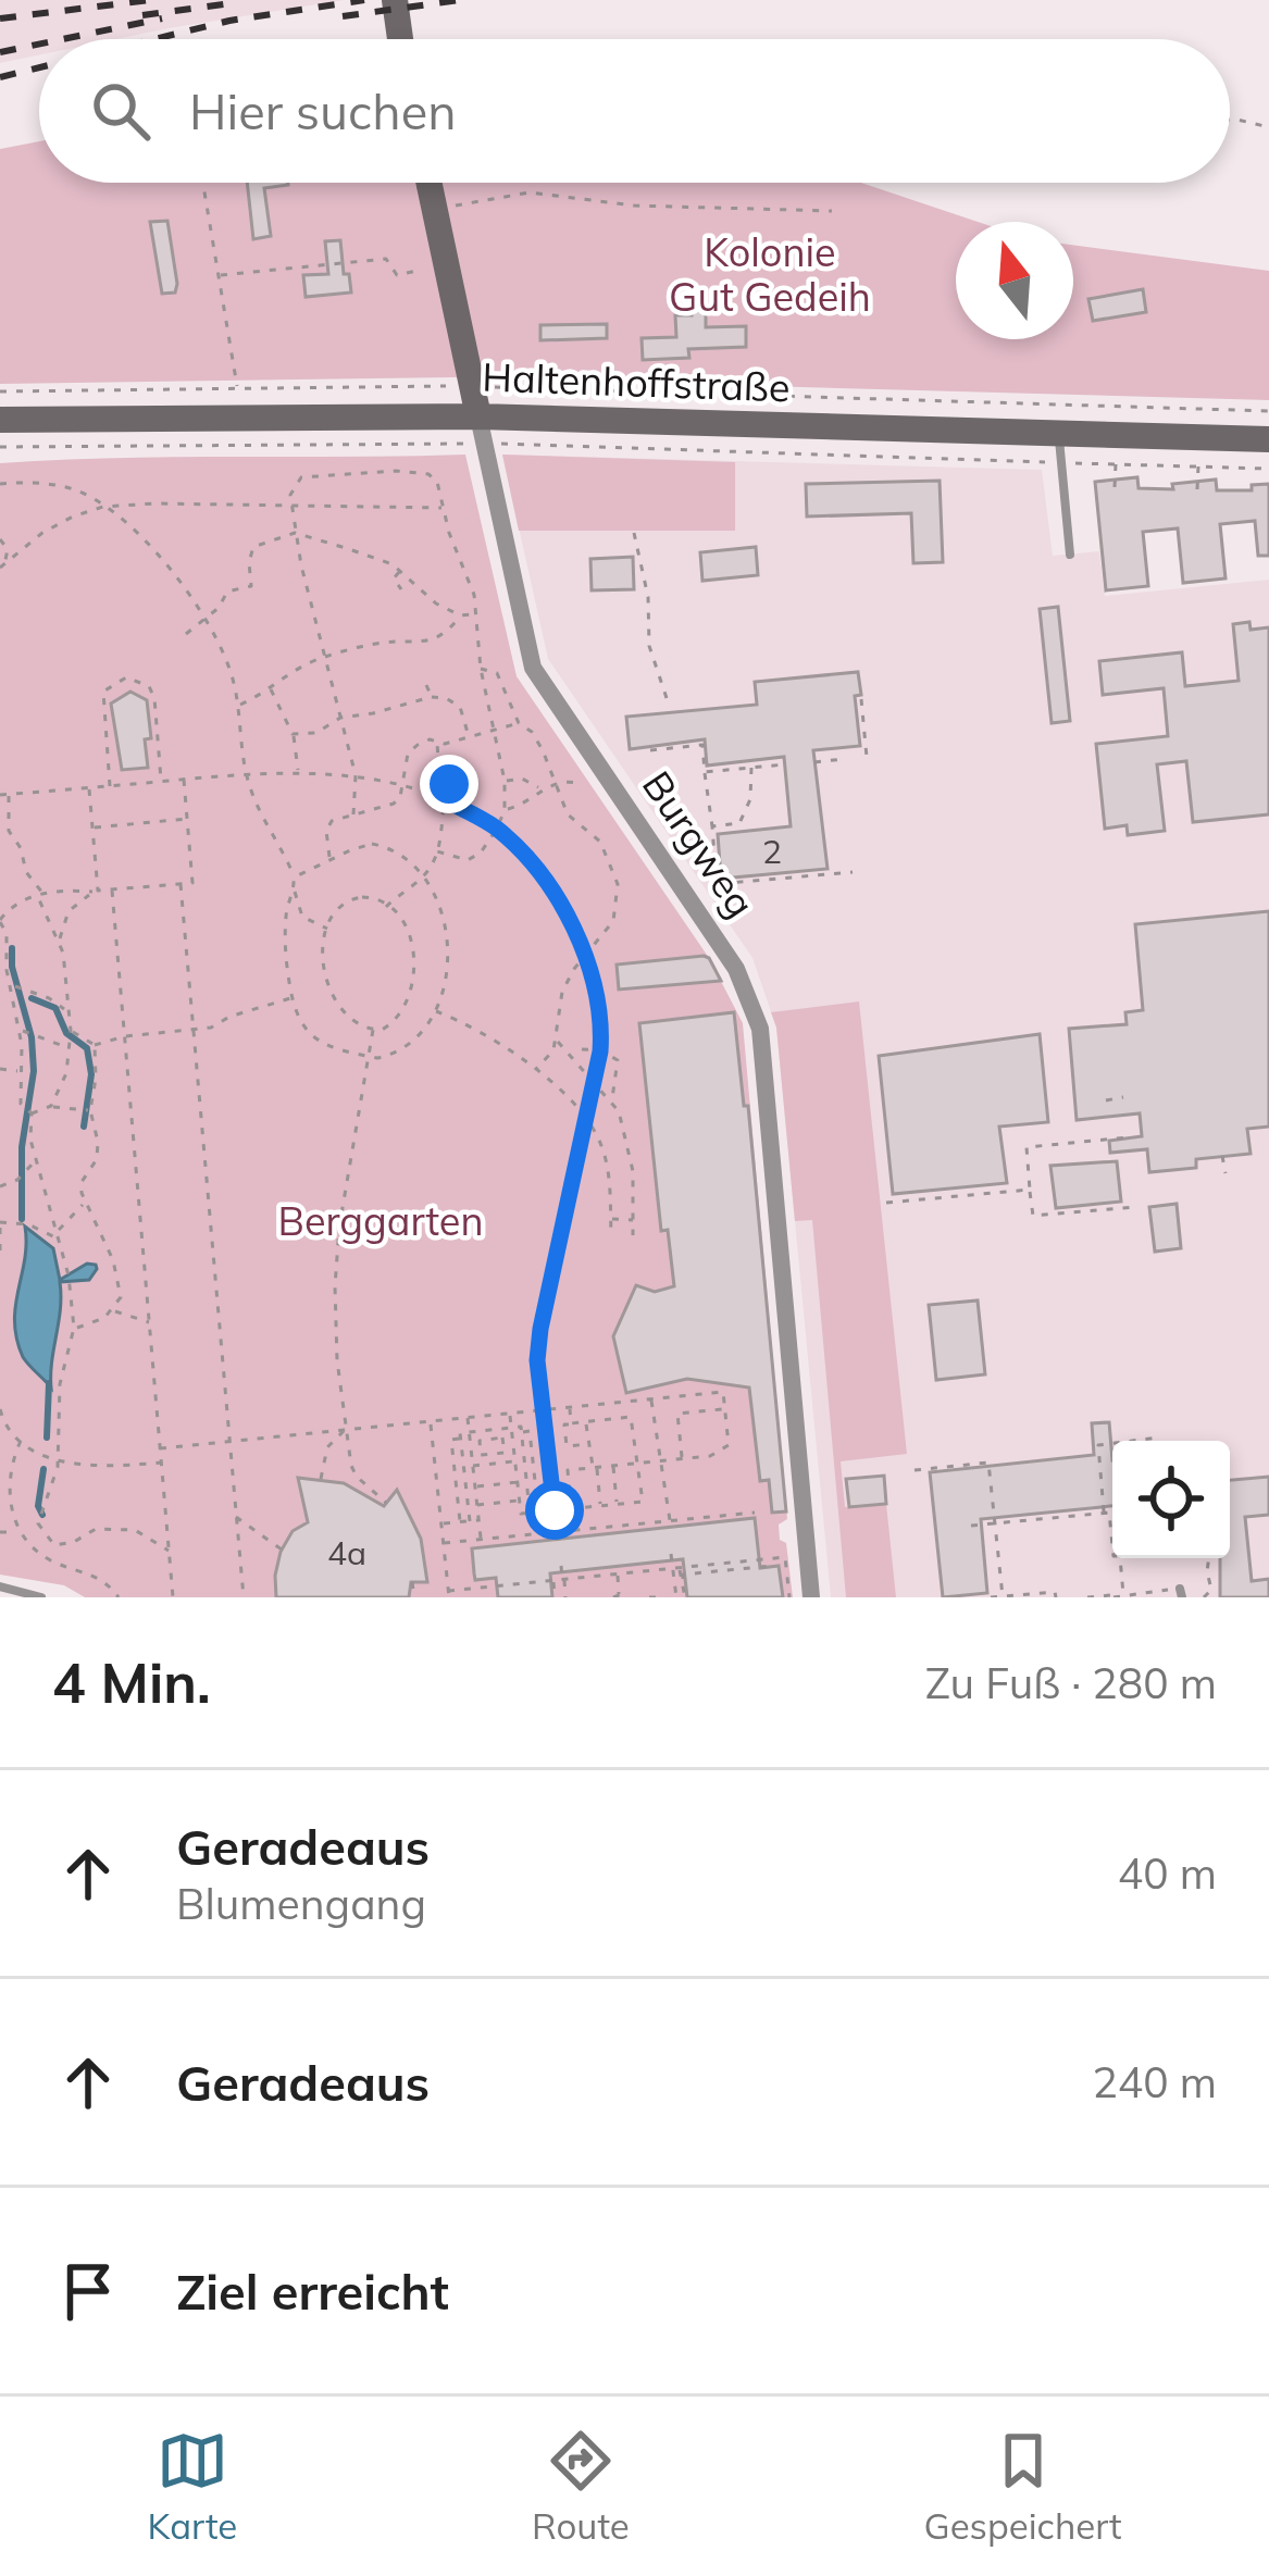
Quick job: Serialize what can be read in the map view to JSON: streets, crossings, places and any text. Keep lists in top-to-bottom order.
{
  "streets": {
    "street": ["Haltenhoffstraße", "Burgweg"]
  },
  "crossings": [
    ["Haltenhoffstraße", "Burgweg"]
  ],
  "parks": ["Kolonie Gut Gedeih", "Berggarten"],
  "house_numbers": ["2", "4a"],
  "north": "top",
  "page": {
    "search": "Hier suchen",
    "heading": ["4 Min.", "Zu Fuß · 280 m"],
    "list": [
      ["Geradeaus", "Blumengang", "40 m"],
      ["Geradeaus", "240 m"],
      "Ziel erreicht"
    ],
    "nav": ["Karte", "Route", "Gespeichert"]
  }
}
